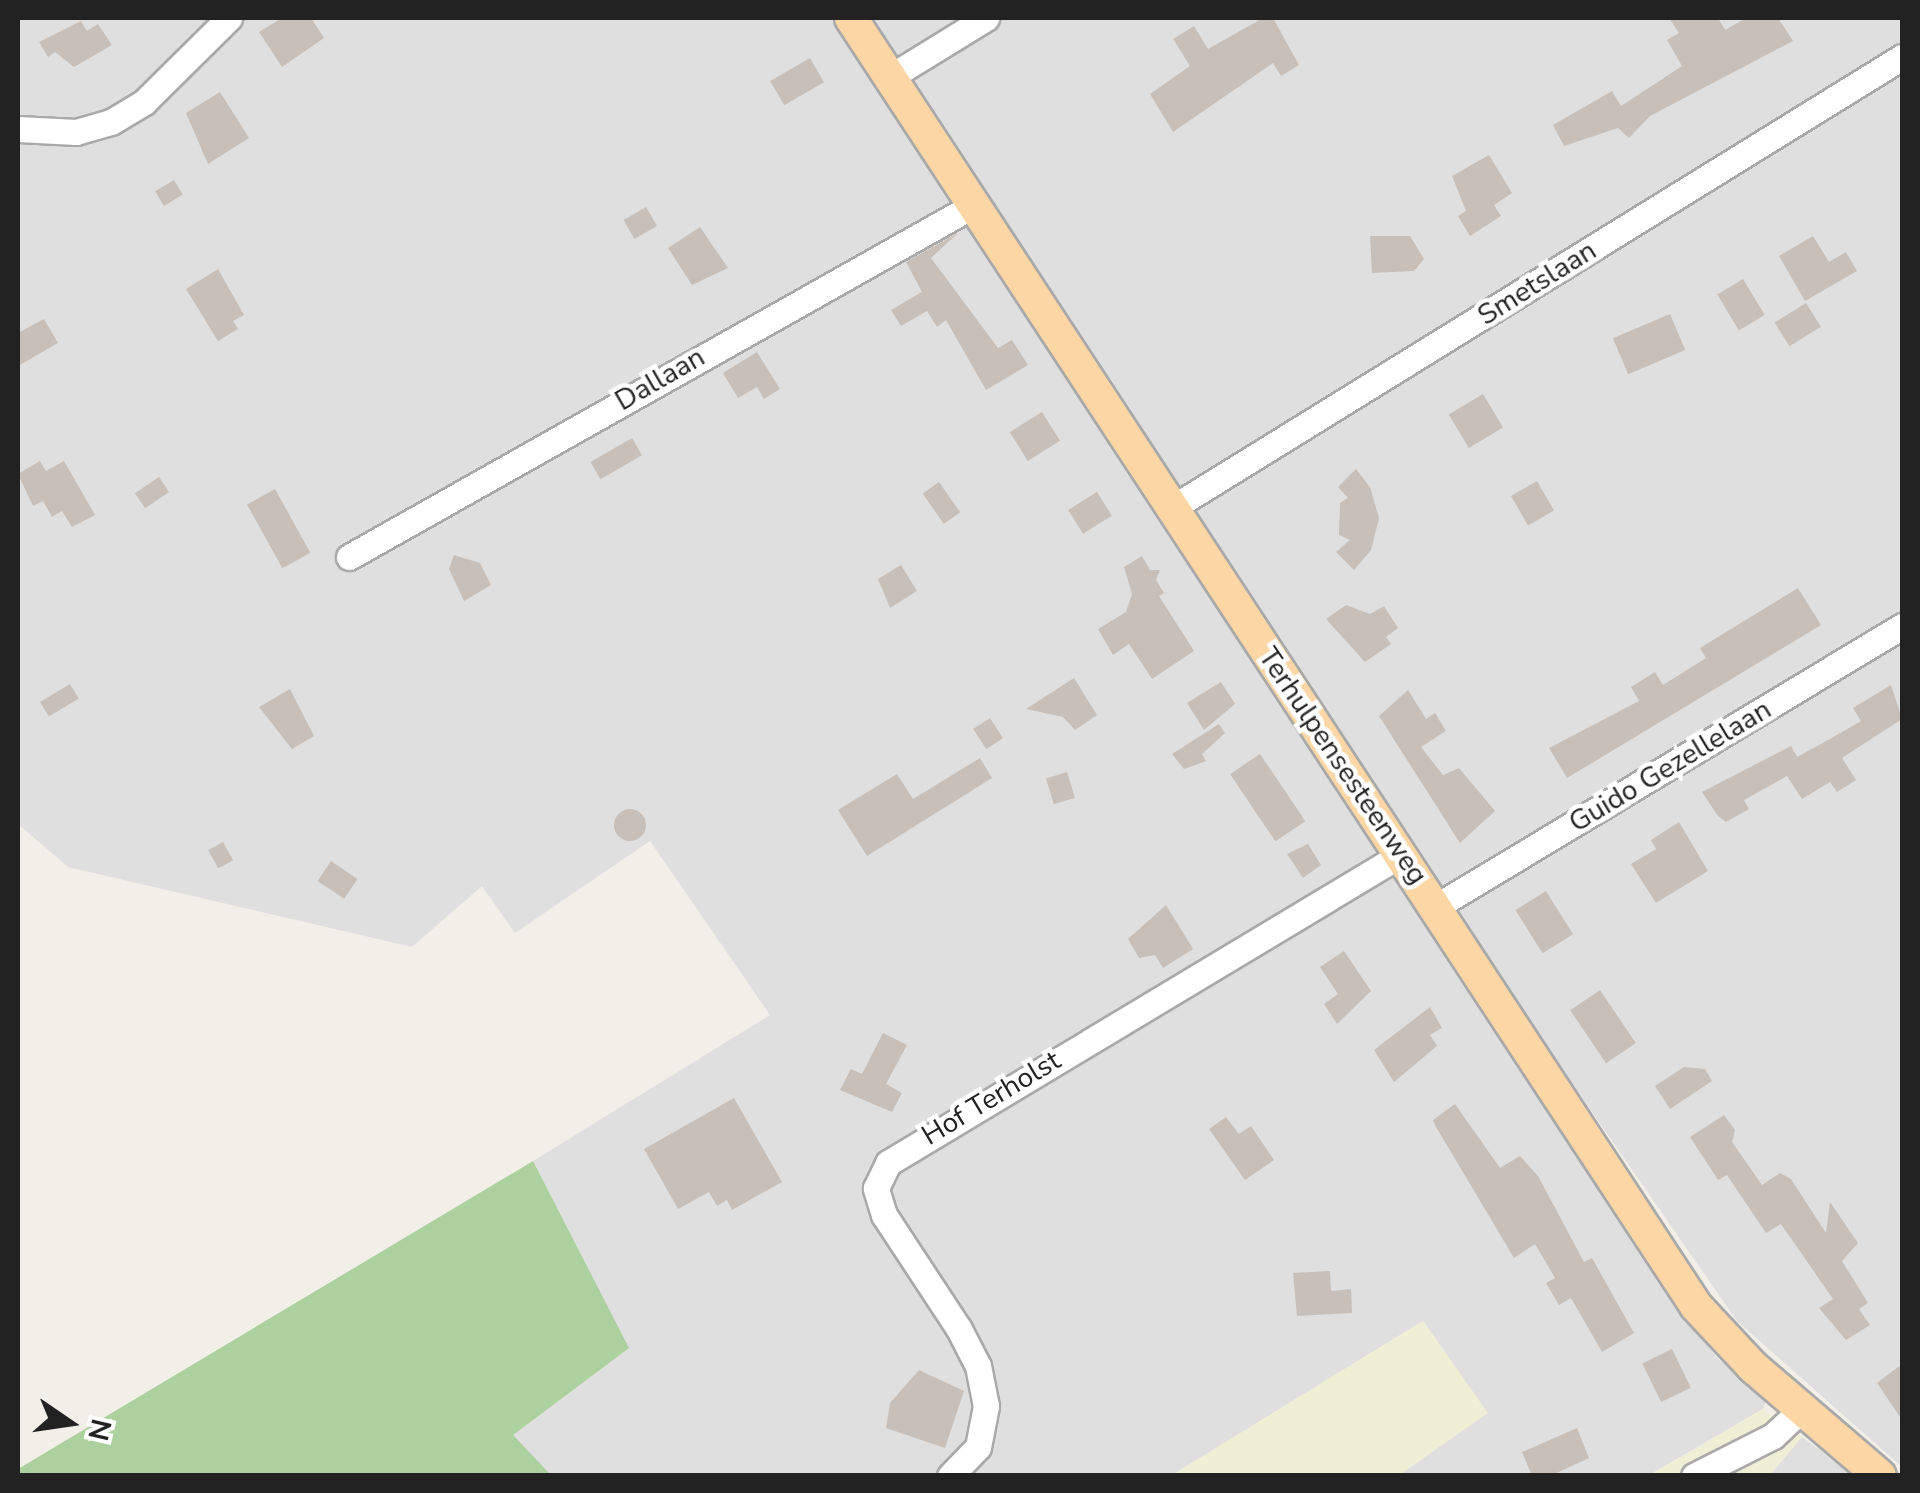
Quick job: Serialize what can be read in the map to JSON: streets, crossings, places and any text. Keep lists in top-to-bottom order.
{
  "streets": {
    "main road": ["Terhulpensesteenweg"],
    "street": [
      "Smetslaan",
      "Dallaan",
      "Guido Gezellelaan",
      "Hof Terholst"
    ]
  },
  "crossings": [
    ["Smetslaan", "Terhulpensesteenweg"],
    ["Dallaan", "Terhulpensesteenweg"],
    ["Terhulpensesteenweg", "Guido Gezellelaan"],
    ["Terhulpensesteenweg", "Hof Terholst"]
  ],
  "north": "right"
}
